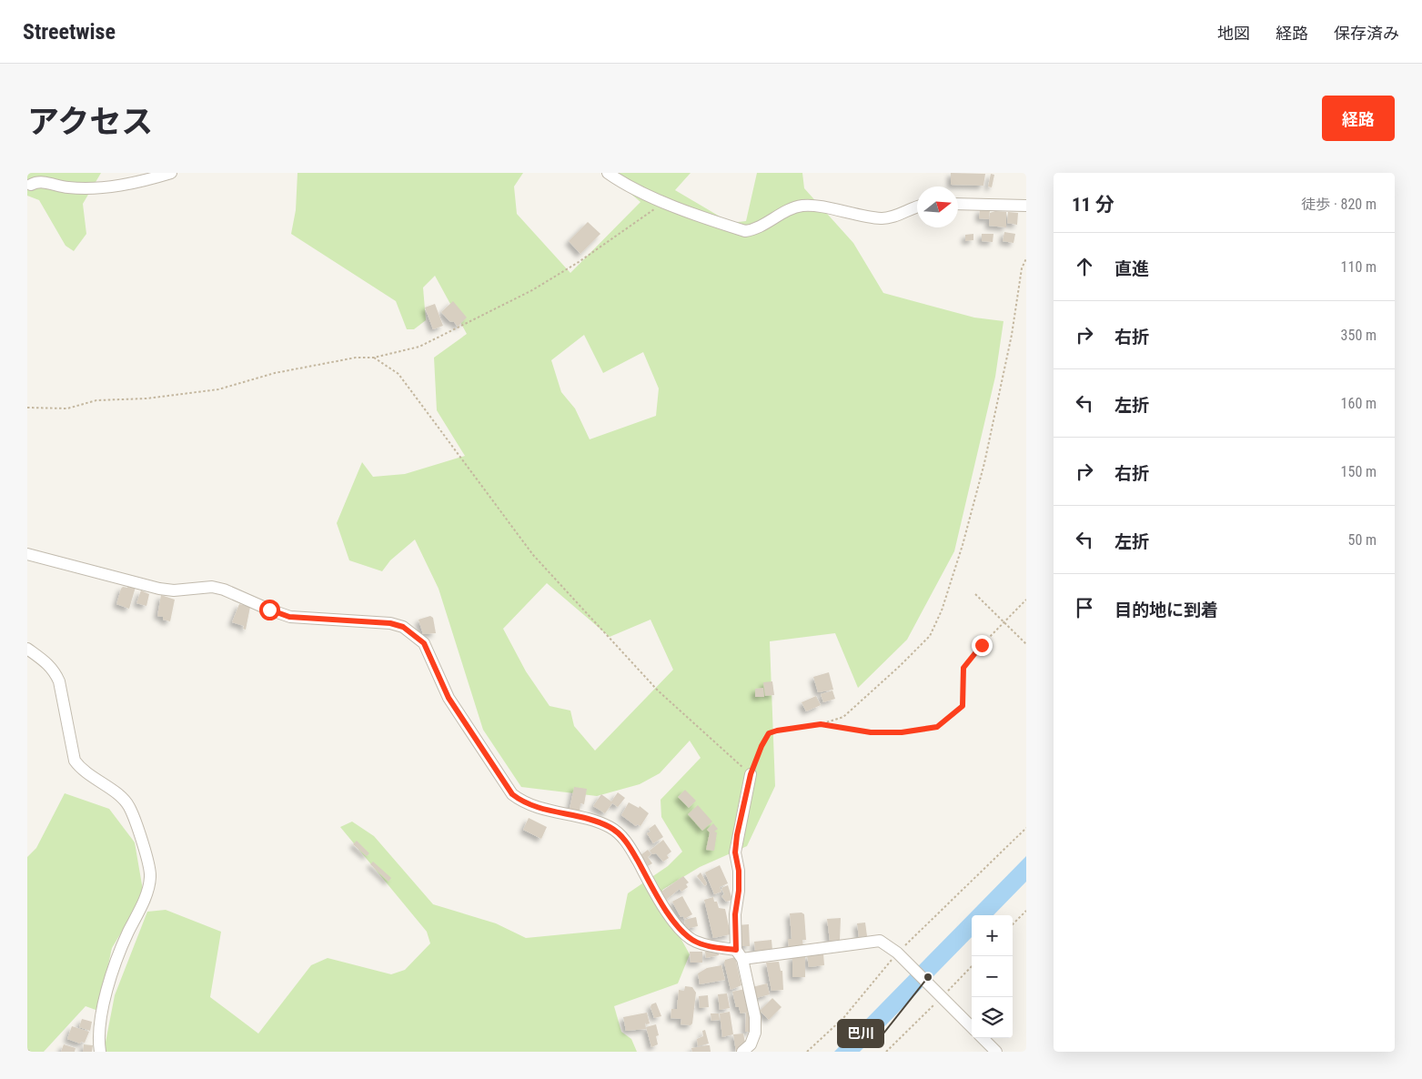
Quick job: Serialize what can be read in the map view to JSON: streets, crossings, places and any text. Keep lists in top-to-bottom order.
{
  "places": ["巴川"],
  "north": "right",
  "page": {
    "header": "Streetwise",
    "nav": ["地図", "経路", "保存済み"],
    "title": "アクセス",
    "buttons": "経路",
    "heading": ["11 分", "徒歩 · 820 m"],
    "list": [
      ["直進", "110 m"],
      ["右折", "350 m"],
      ["左折", "160 m"],
      ["右折", "150 m"],
      ["左折", "50 m"],
      "目的地に到着"
    ],
    "map_buttons": ["+", "−"]
  }
}
